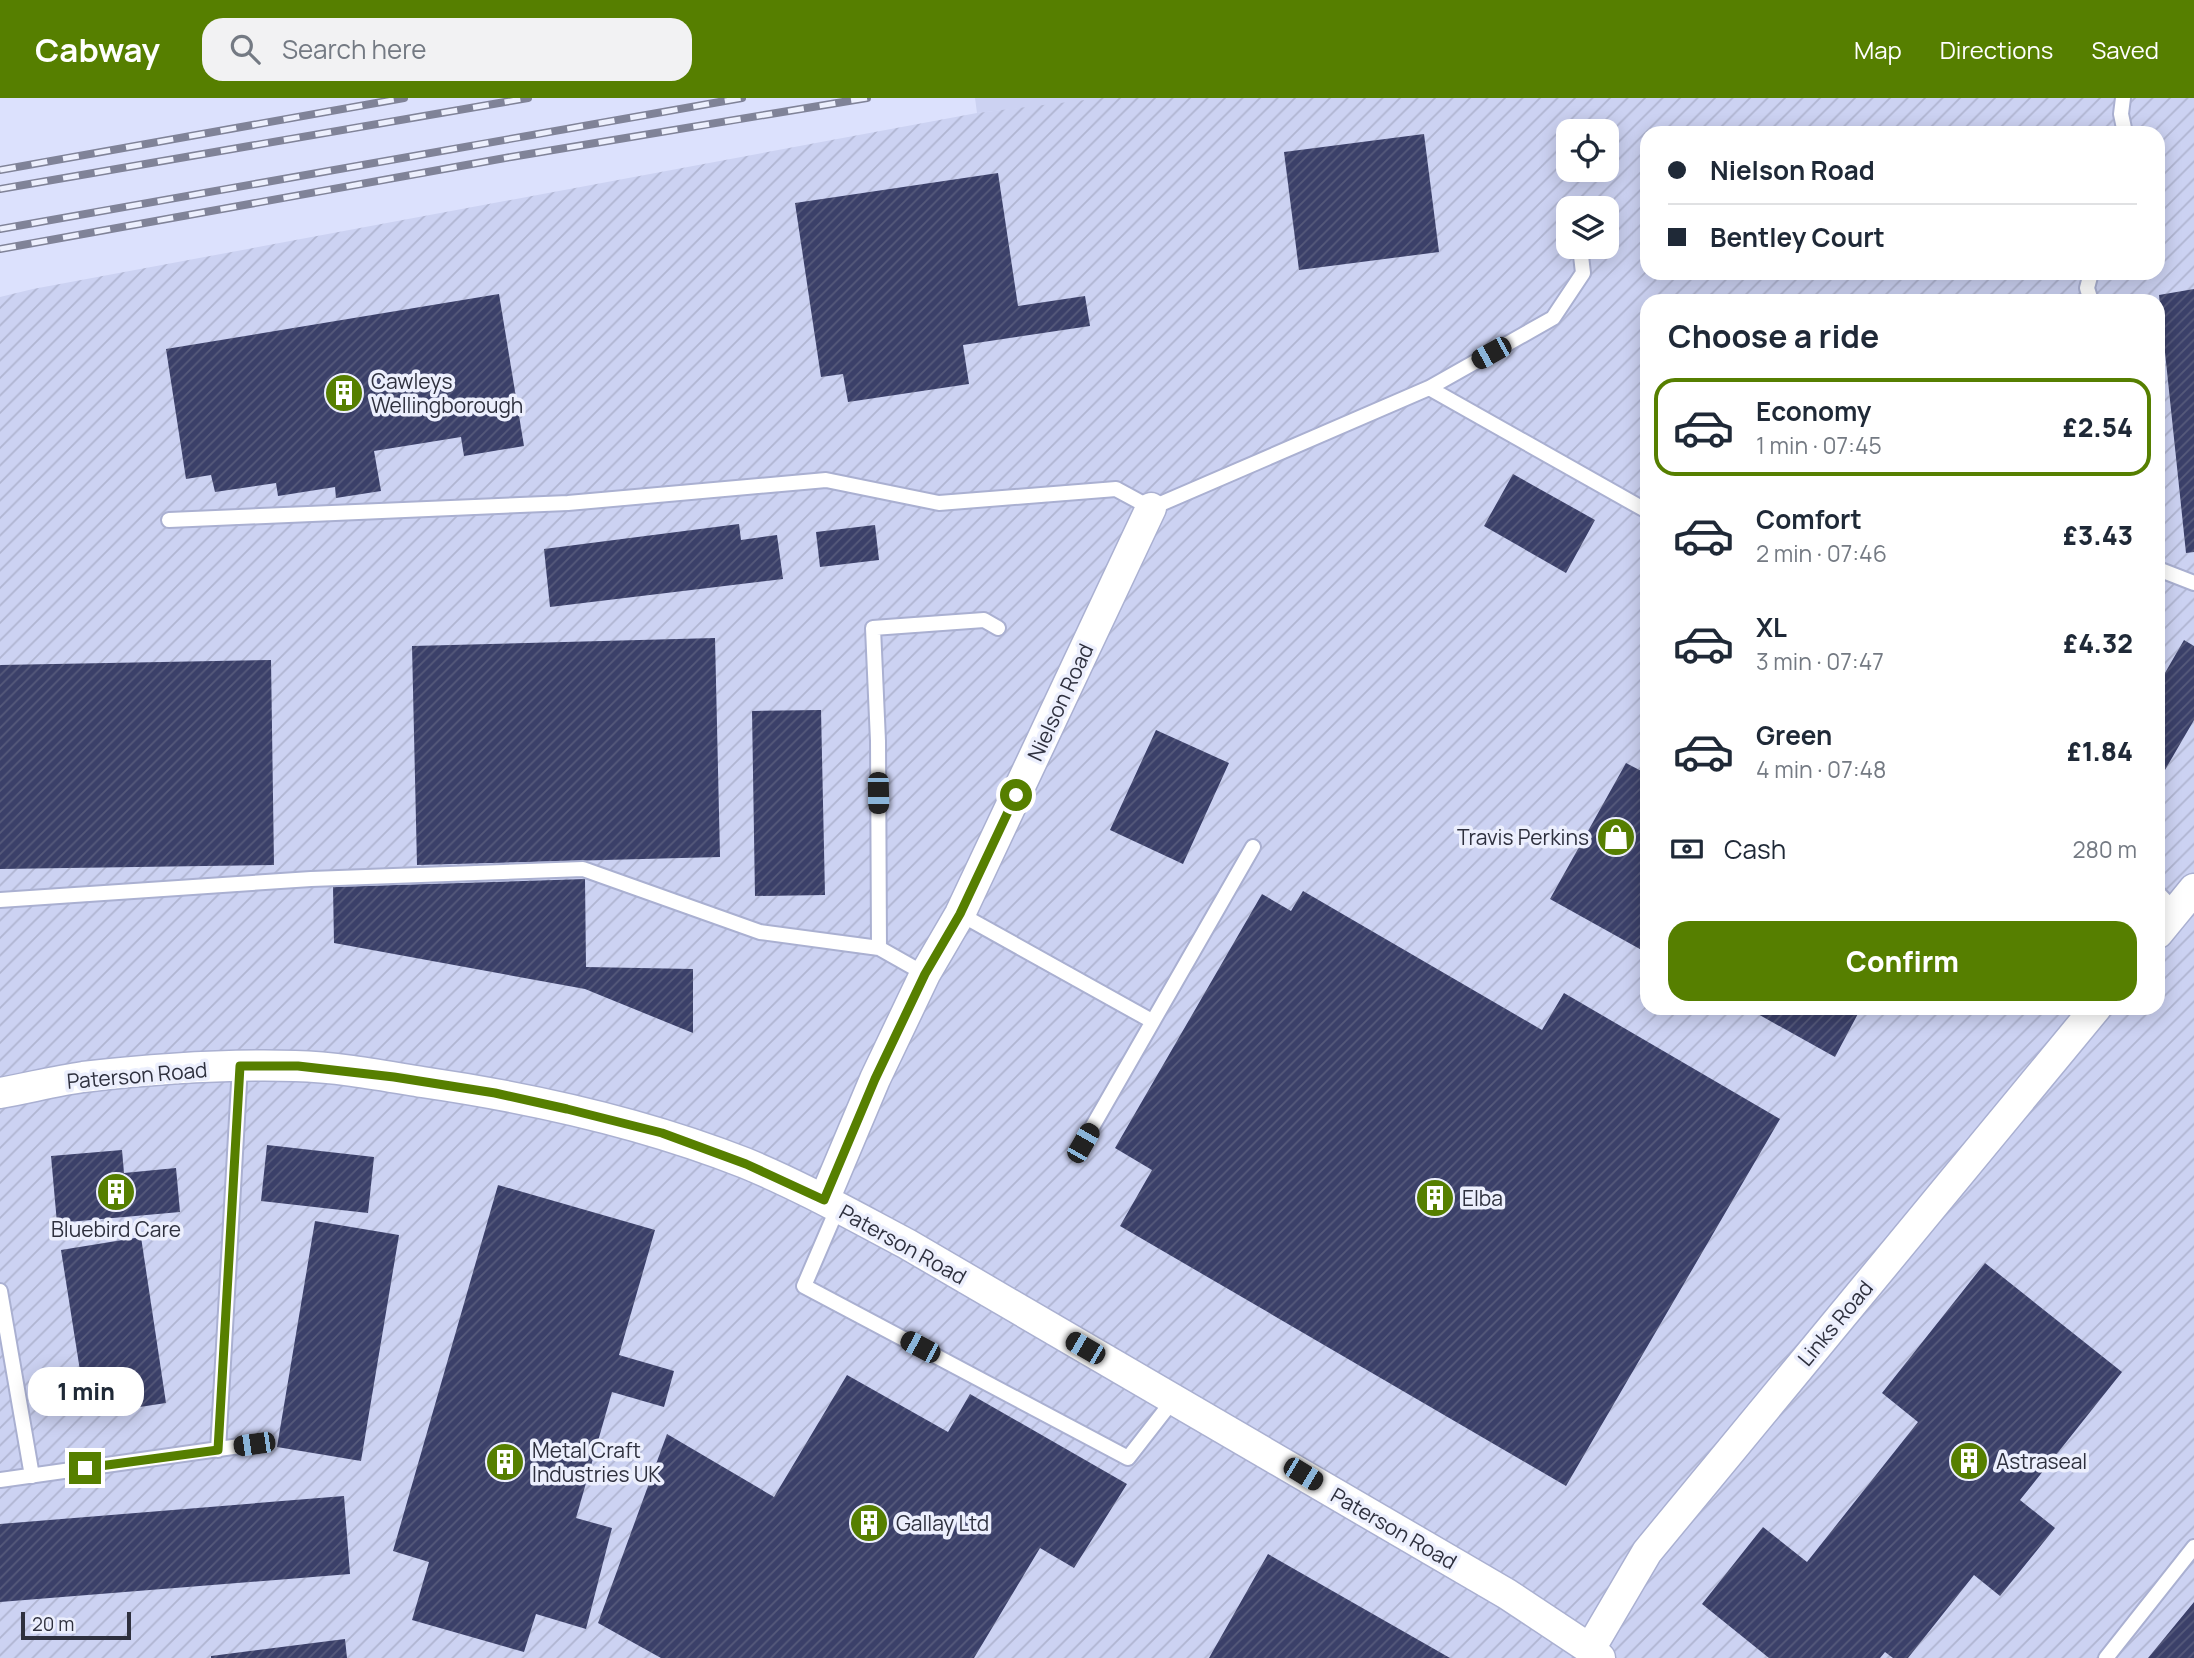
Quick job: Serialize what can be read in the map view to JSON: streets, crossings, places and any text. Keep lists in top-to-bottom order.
{
  "streets": {
    "street": ["Nielson Road", "Paterson Road", "Links Road"]
  },
  "crossings": [
    ["Nielson Road", "Paterson Road"],
    ["Paterson Road", "Links Road"]
  ],
  "places": {
    "building": [
      "Cawleys Wellingborough",
      "Bluebird Care",
      "Elba",
      "Astraseal",
      "Metal Craft Industries UK",
      "Gallay Ltd"
    ],
    "shop": ["Travis Perkins"]
  },
  "scale_bar": "20 m",
  "page": {
    "header": "Cabway",
    "search": "Search here",
    "nav": ["Map", "Directions", "Saved"],
    "banner": ["Nielson Road", "Bentley Court"],
    "heading": "Choose a ride",
    "list": [
      {
        "name": "Economy",
        "note": "1 min · 07:45",
        "value": "£2.54"
      },
      {
        "name": "Comfort",
        "note": "2 min · 07:46",
        "value": "£3.43"
      },
      {
        "name": "XL",
        "note": "3 min · 07:47",
        "value": "£4.32"
      },
      {
        "name": "Green",
        "note": "4 min · 07:48",
        "value": "£1.84"
      }
    ],
    "pay": ["Cash", "280 m"],
    "buttons": "Confirm",
    "bubble": "1 min",
    "scale": "20 m"
  }
}
